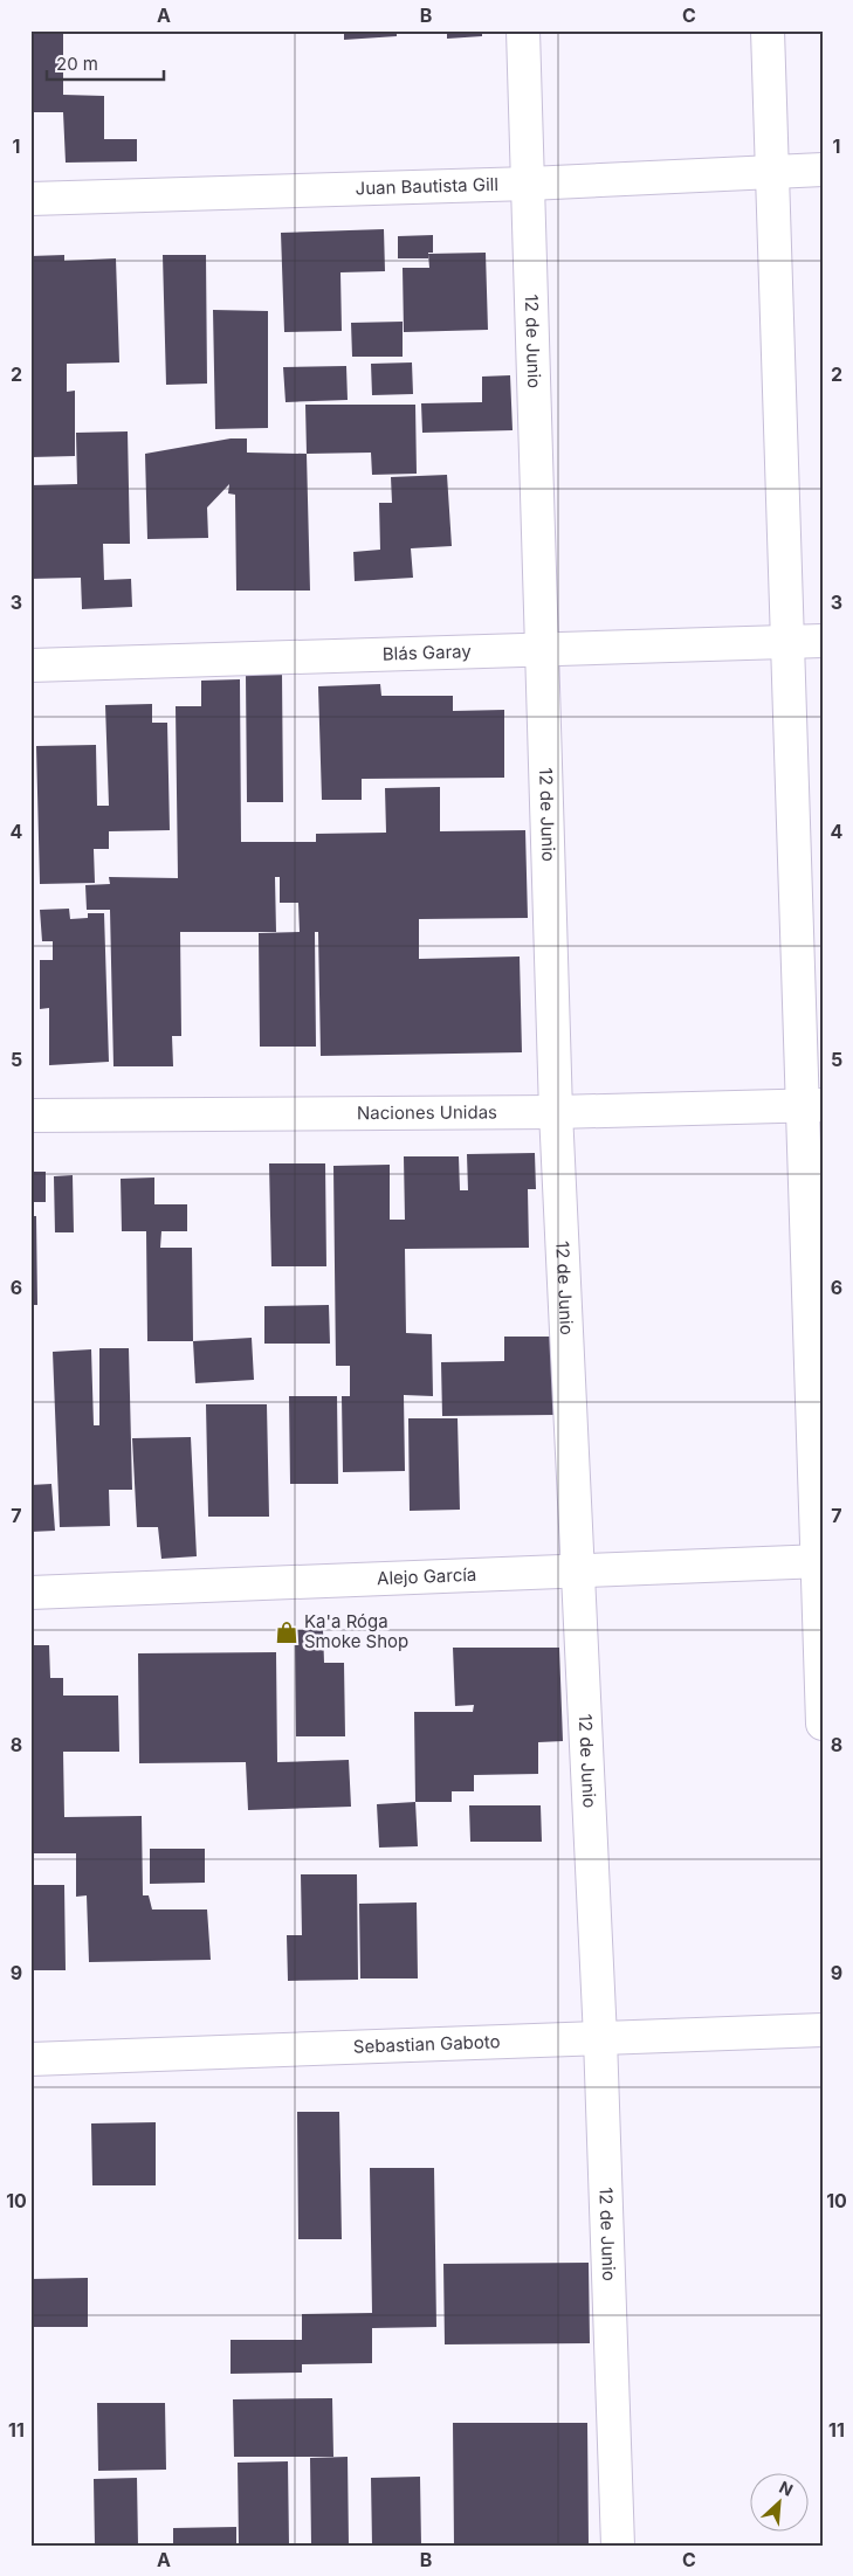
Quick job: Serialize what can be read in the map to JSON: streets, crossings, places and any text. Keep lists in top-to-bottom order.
{
  "streets": {
    "street": [
      "Juan Bautista Gill",
      "12 de Junio",
      "Blás Garay",
      "Naciones Unidas",
      "Alejo García",
      "Sebastian Gaboto"
    ]
  },
  "crossings": [
    ["Juan Bautista Gill", "12 de Junio"],
    ["12 de Junio", "Blás Garay"],
    ["12 de Junio", "Naciones Unidas"],
    ["12 de Junio", "Alejo García"],
    ["12 de Junio", "Sebastian Gaboto"]
  ],
  "places": {
    "shop": ["Ka'a Róga Smoke Shop"]
  },
  "scale_bar": "20 m",
  "north": "top right",
  "grid": {
    "columns": ["A", "B", "C"],
    "rows": [
      "1",
      "2",
      "3",
      "4",
      "5",
      "6",
      "7",
      "8",
      "9",
      "10",
      "11"
    ]
  }
}
